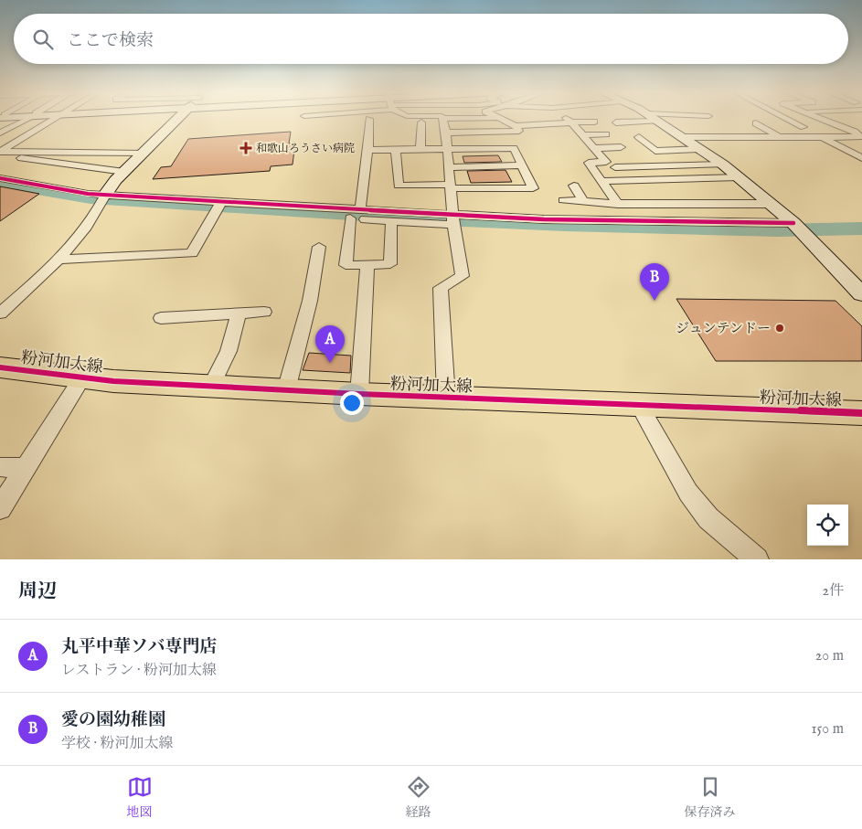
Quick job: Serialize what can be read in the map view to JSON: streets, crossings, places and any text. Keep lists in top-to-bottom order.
{
  "streets": {
    "main road": ["粉河加太線"]
  },
  "places": {
    "health": ["和歌山ろうさい病院"],
    "other": ["ジュンテンドー"]
  },
  "page": {
    "search": "ここで検索",
    "pins": ["B", "A"],
    "heading": ["周辺", "2件"],
    "list": [
      {
        "mark": "A",
        "name": "丸平中華ソバ専門店",
        "note": "レストラン · 粉河加太線",
        "value": "20 m"
      },
      {
        "mark": "B",
        "name": "愛の園幼稚園",
        "note": "学校 · 粉河加太線",
        "value": "150 m"
      }
    ],
    "nav": ["地図", "経路", "保存済み"]
  }
}
